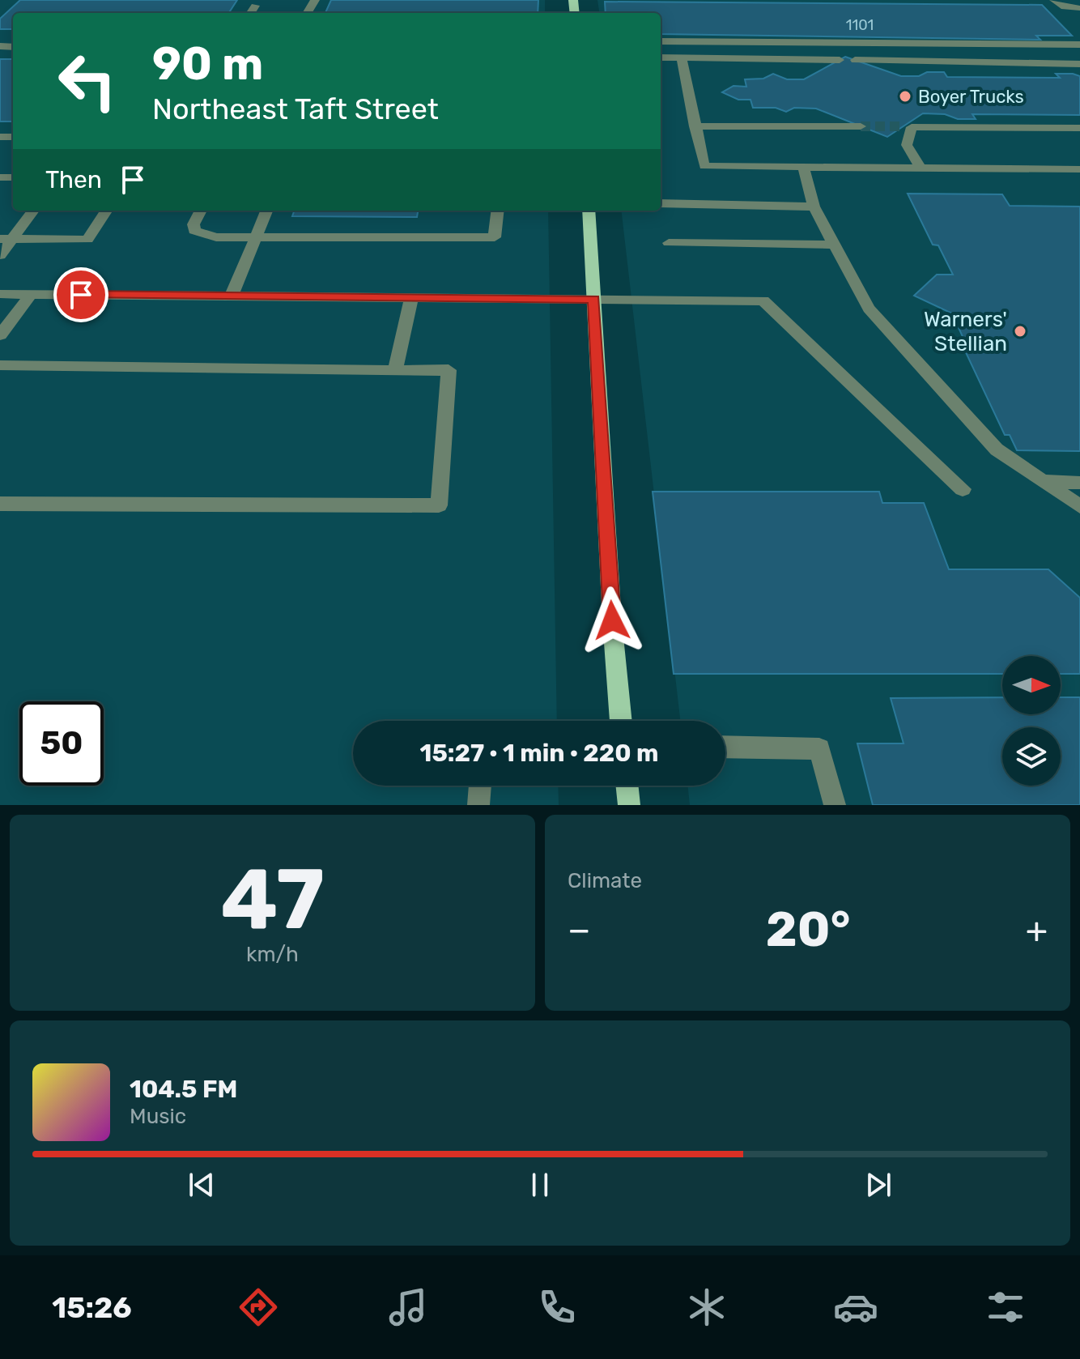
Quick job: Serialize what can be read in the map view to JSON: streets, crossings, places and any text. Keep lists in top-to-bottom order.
{
  "places": ["Boyer Trucks", "Warners' Stellian"],
  "house_numbers": ["1101"],
  "north": "right",
  "page": {
    "turn": ["90 m", "Northeast Taft Street"],
    "then": "Then",
    "limit": "50",
    "trip": "15:27 · 1 min · 220 m",
    "tile": [
      ["47", "km/h"],
      "Climate"
    ],
    "heat": ["−", "20°", "+"],
    "song": ["104.5 FM", "Music"],
    "tabs": "15:26"
  }
}
